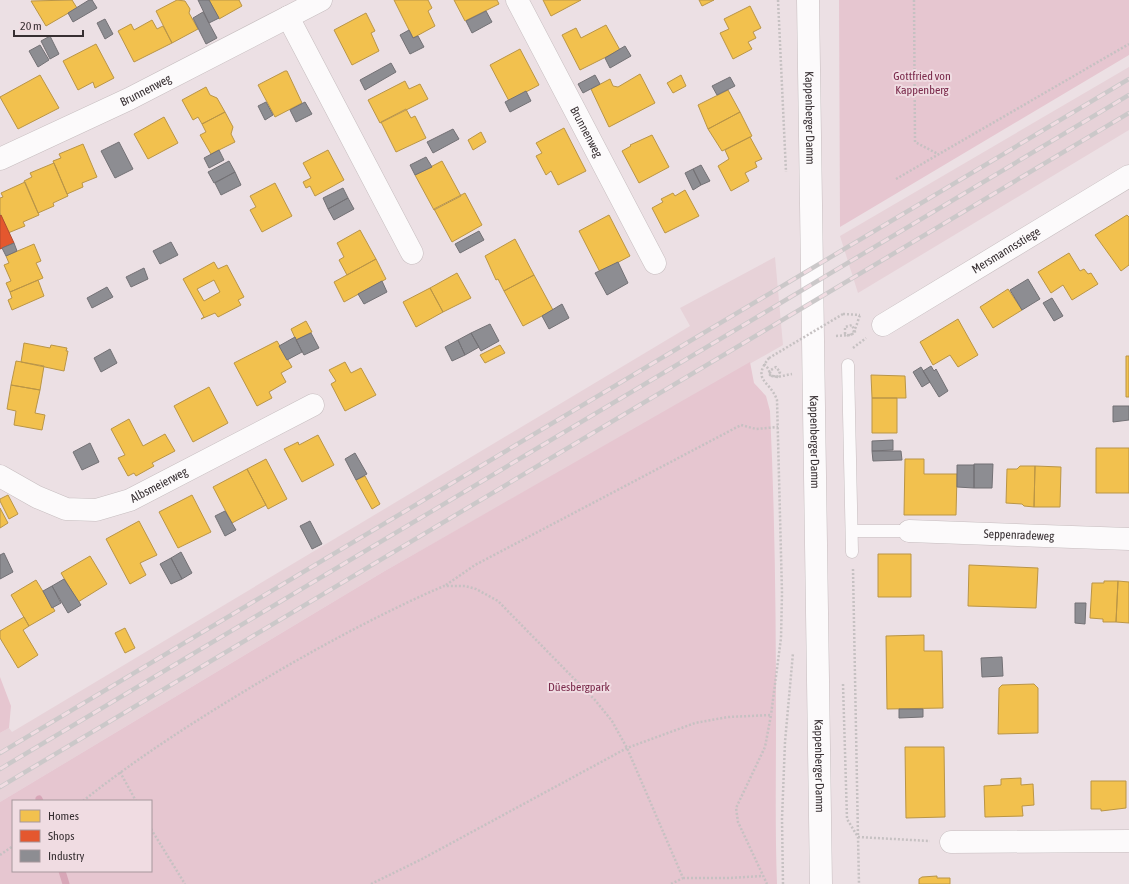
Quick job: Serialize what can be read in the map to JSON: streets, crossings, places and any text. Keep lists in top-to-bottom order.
{
  "streets": {
    "street": [
      "Brunnenweg",
      "Kappenberger Damm",
      "Mersmannsstiege",
      "Albsmeierweg",
      "Seppenradeweg"
    ]
  },
  "parks": ["Gottfried von Kappenberg", "Düesbergpark"],
  "legend": ["Homes", "Shops", "Industry"],
  "scale_bar": "20 m"
}
